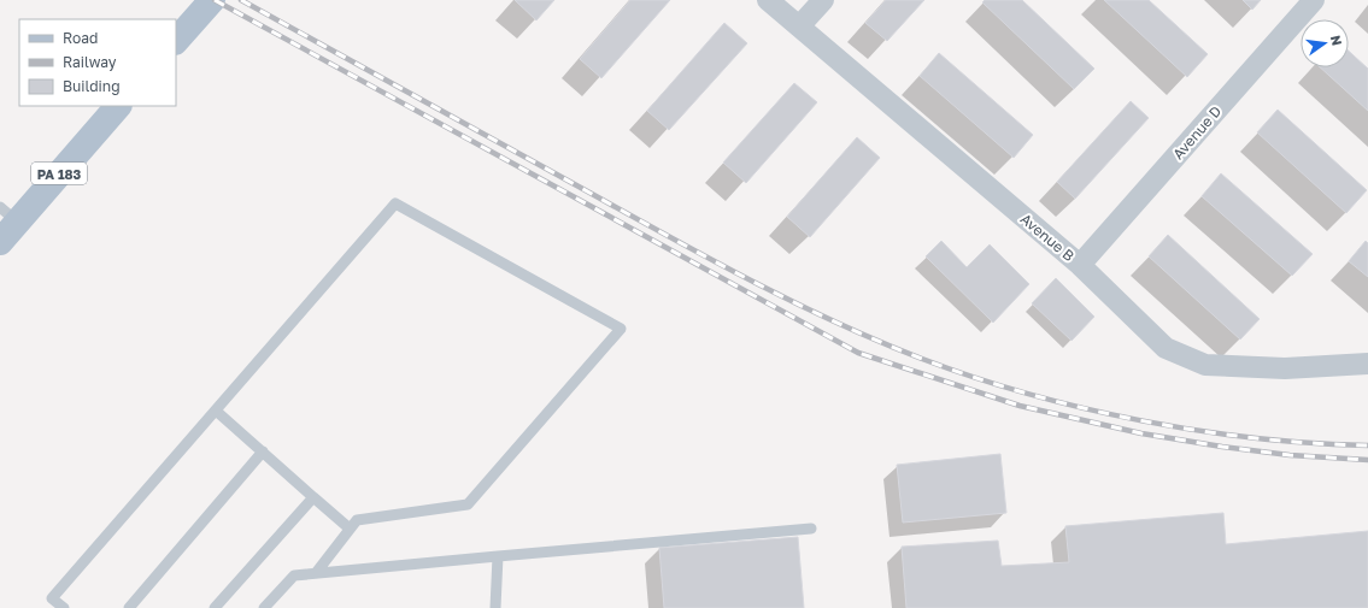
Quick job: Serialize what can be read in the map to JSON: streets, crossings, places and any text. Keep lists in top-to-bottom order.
{
  "streets": {
    "main road": ["PA 183"],
    "street": ["Avenue D", "Avenue B"]
  },
  "crossings": [
    ["Avenue D", "Avenue B"]
  ],
  "legend": ["Road", "Railway", "Building"],
  "north": "right"
}
